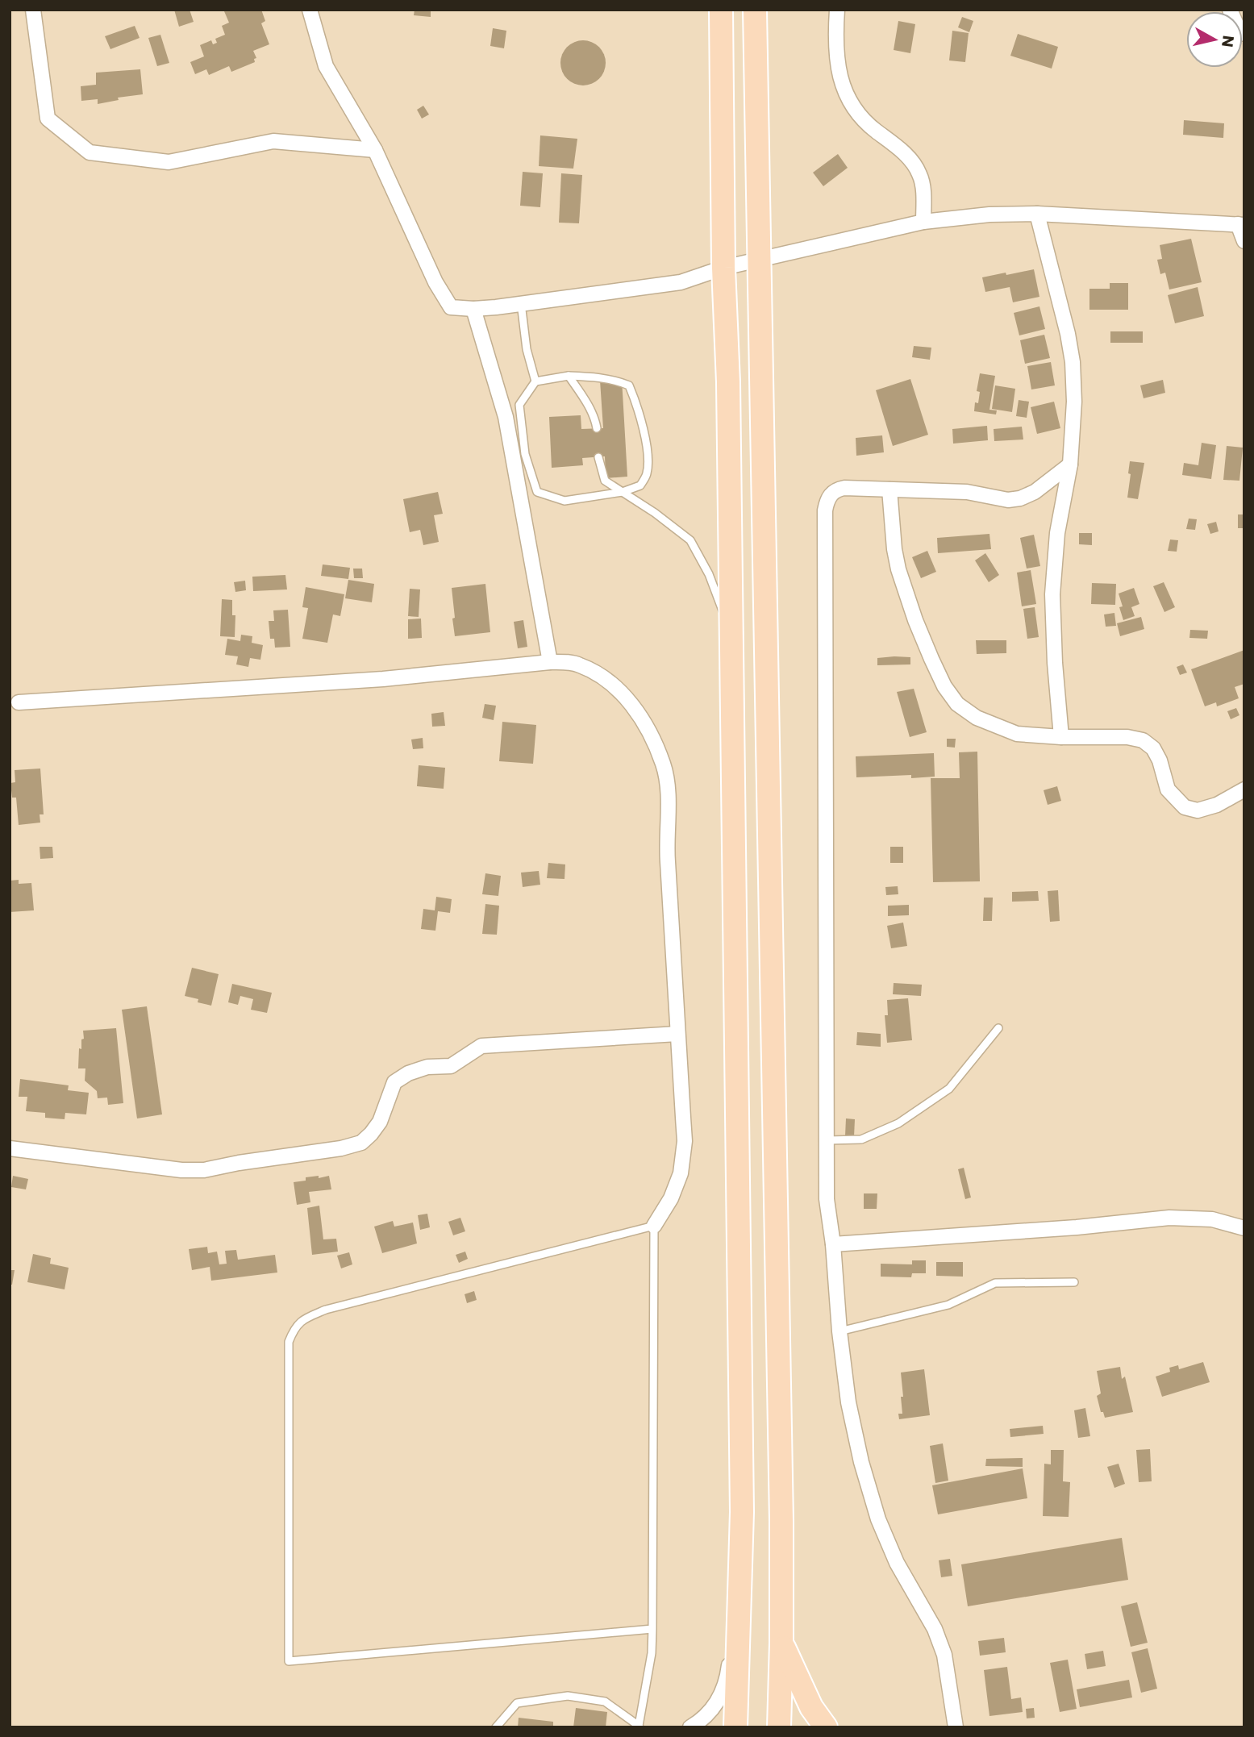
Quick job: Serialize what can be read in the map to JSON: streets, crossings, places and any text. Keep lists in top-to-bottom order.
{
  "north": "right"
}
